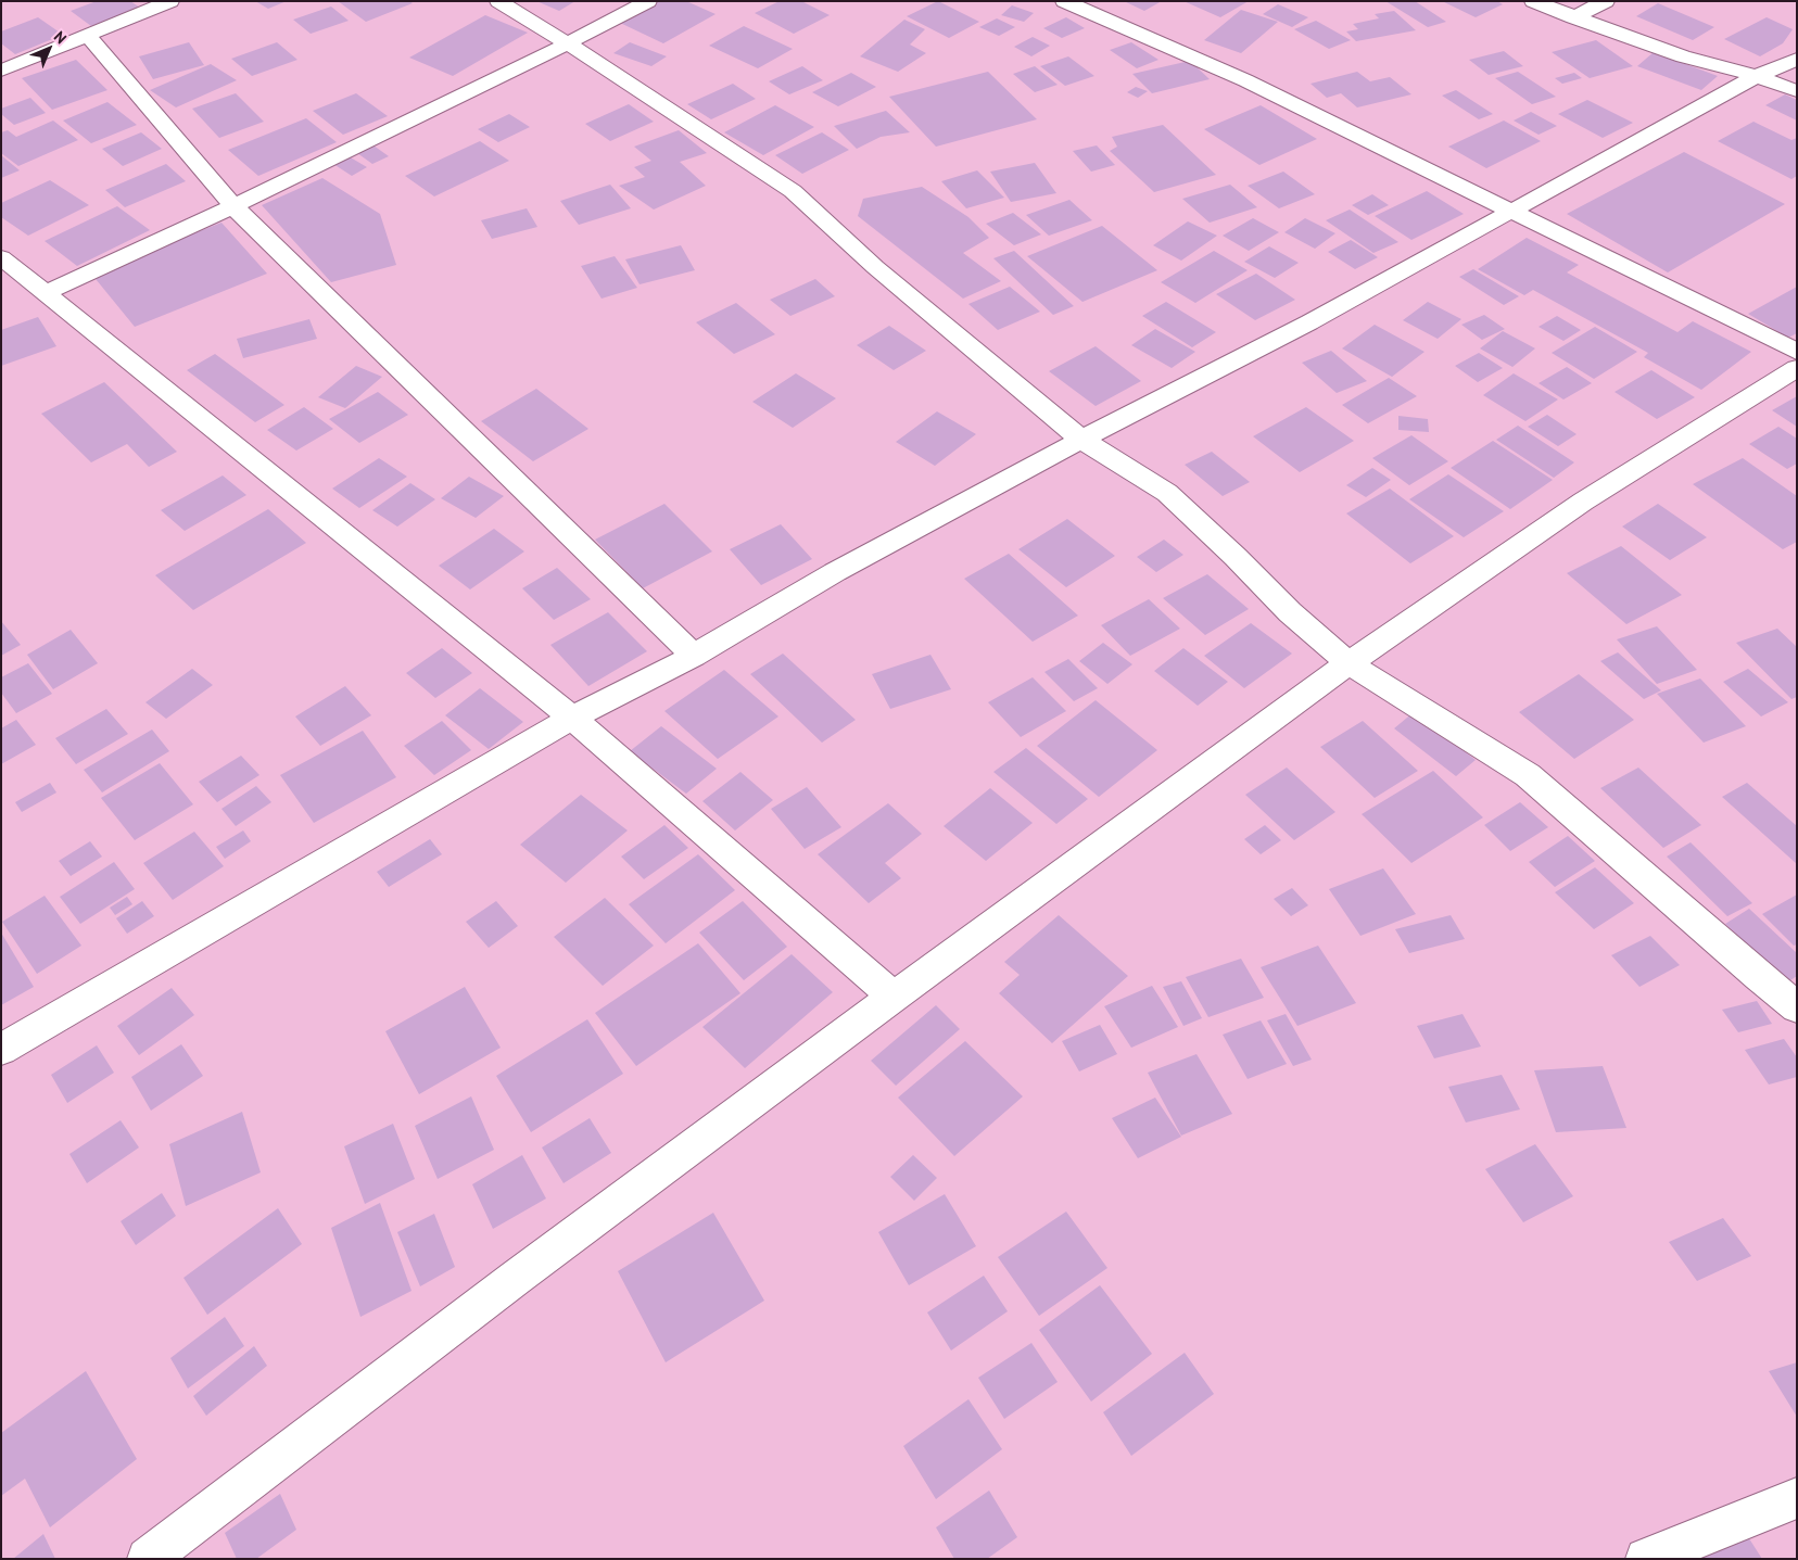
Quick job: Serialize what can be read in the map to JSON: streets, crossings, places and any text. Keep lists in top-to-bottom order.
{
  "north": "top right"
}
